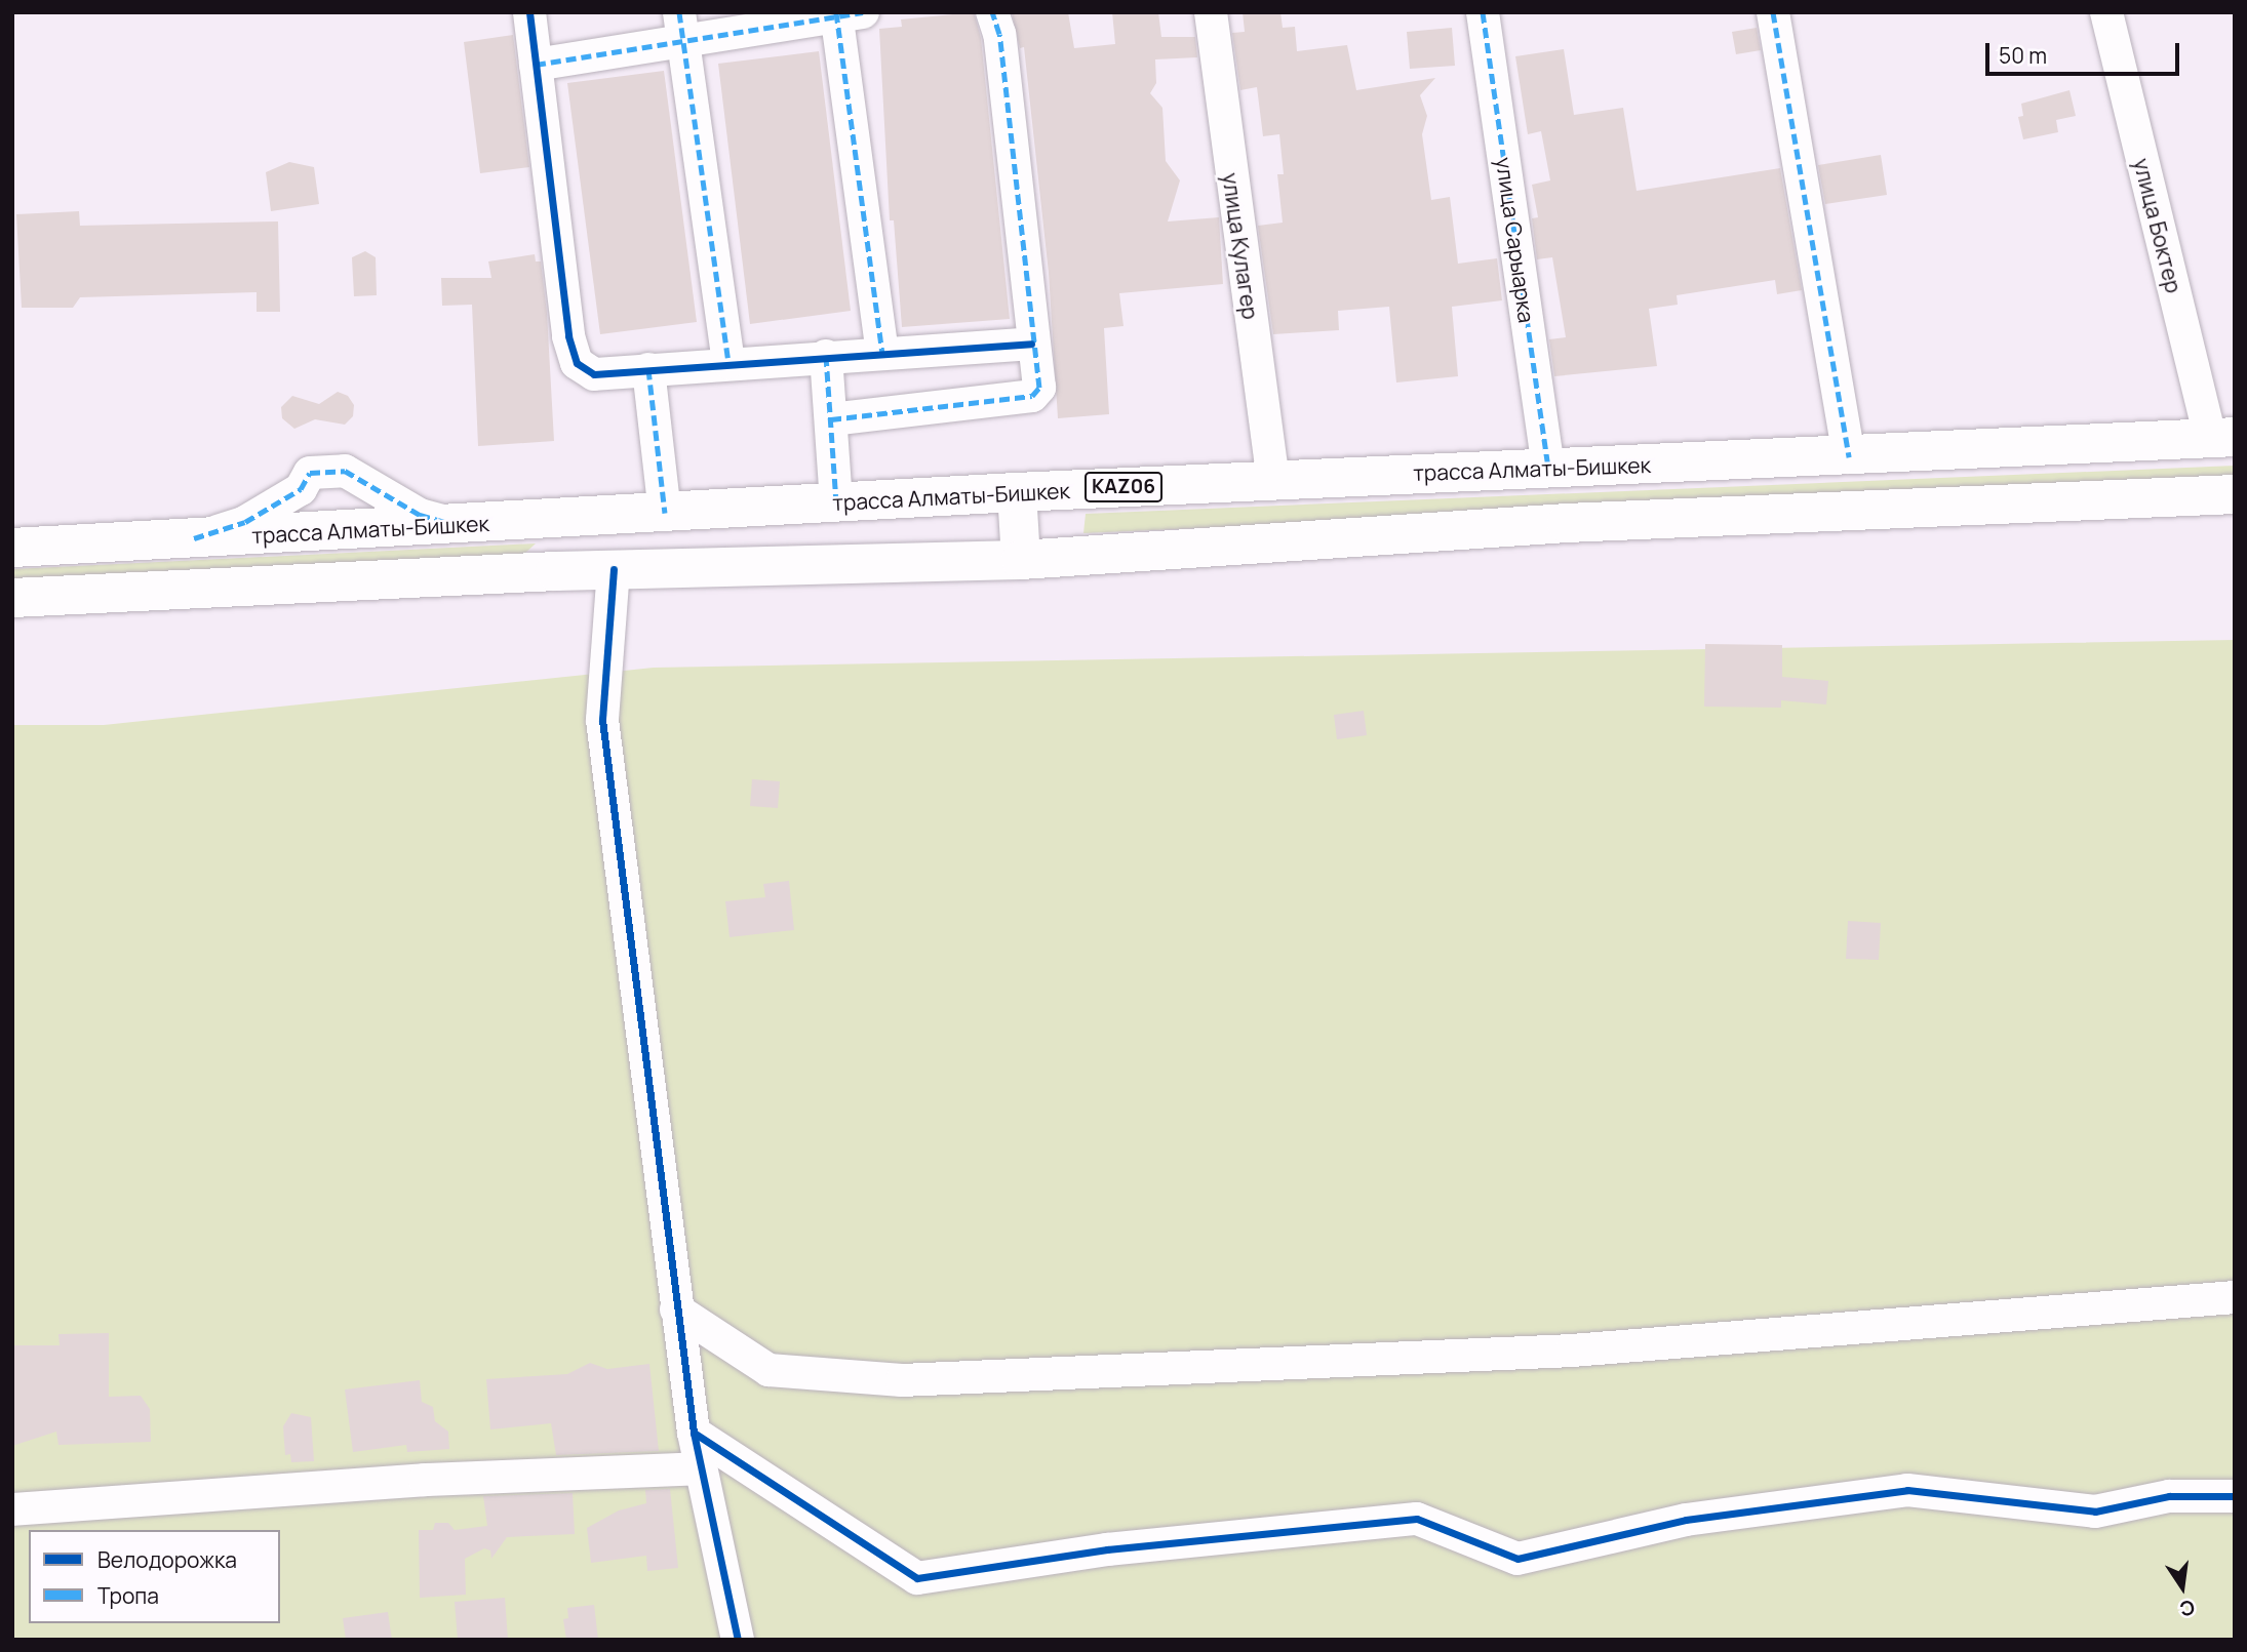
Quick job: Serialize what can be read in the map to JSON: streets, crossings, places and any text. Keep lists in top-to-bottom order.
{
  "streets": {
    "highway": ["трасса Алматы-Бишкек", "KАZ06"],
    "street": ["улица Боктер", "улица Сарыарка", "улица Кулагер"]
  },
  "crossings": [
    ["улица Боктер", "трасса Алматы-Бишкек"],
    ["улица Сарыарка", "трасса Алматы-Бишкек"],
    ["улица Кулагер", "трасса Алматы-Бишкек"]
  ],
  "legend": ["Велодорожка", "Тропа"],
  "scale_bar": "50 m",
  "north": "bottom"
}
